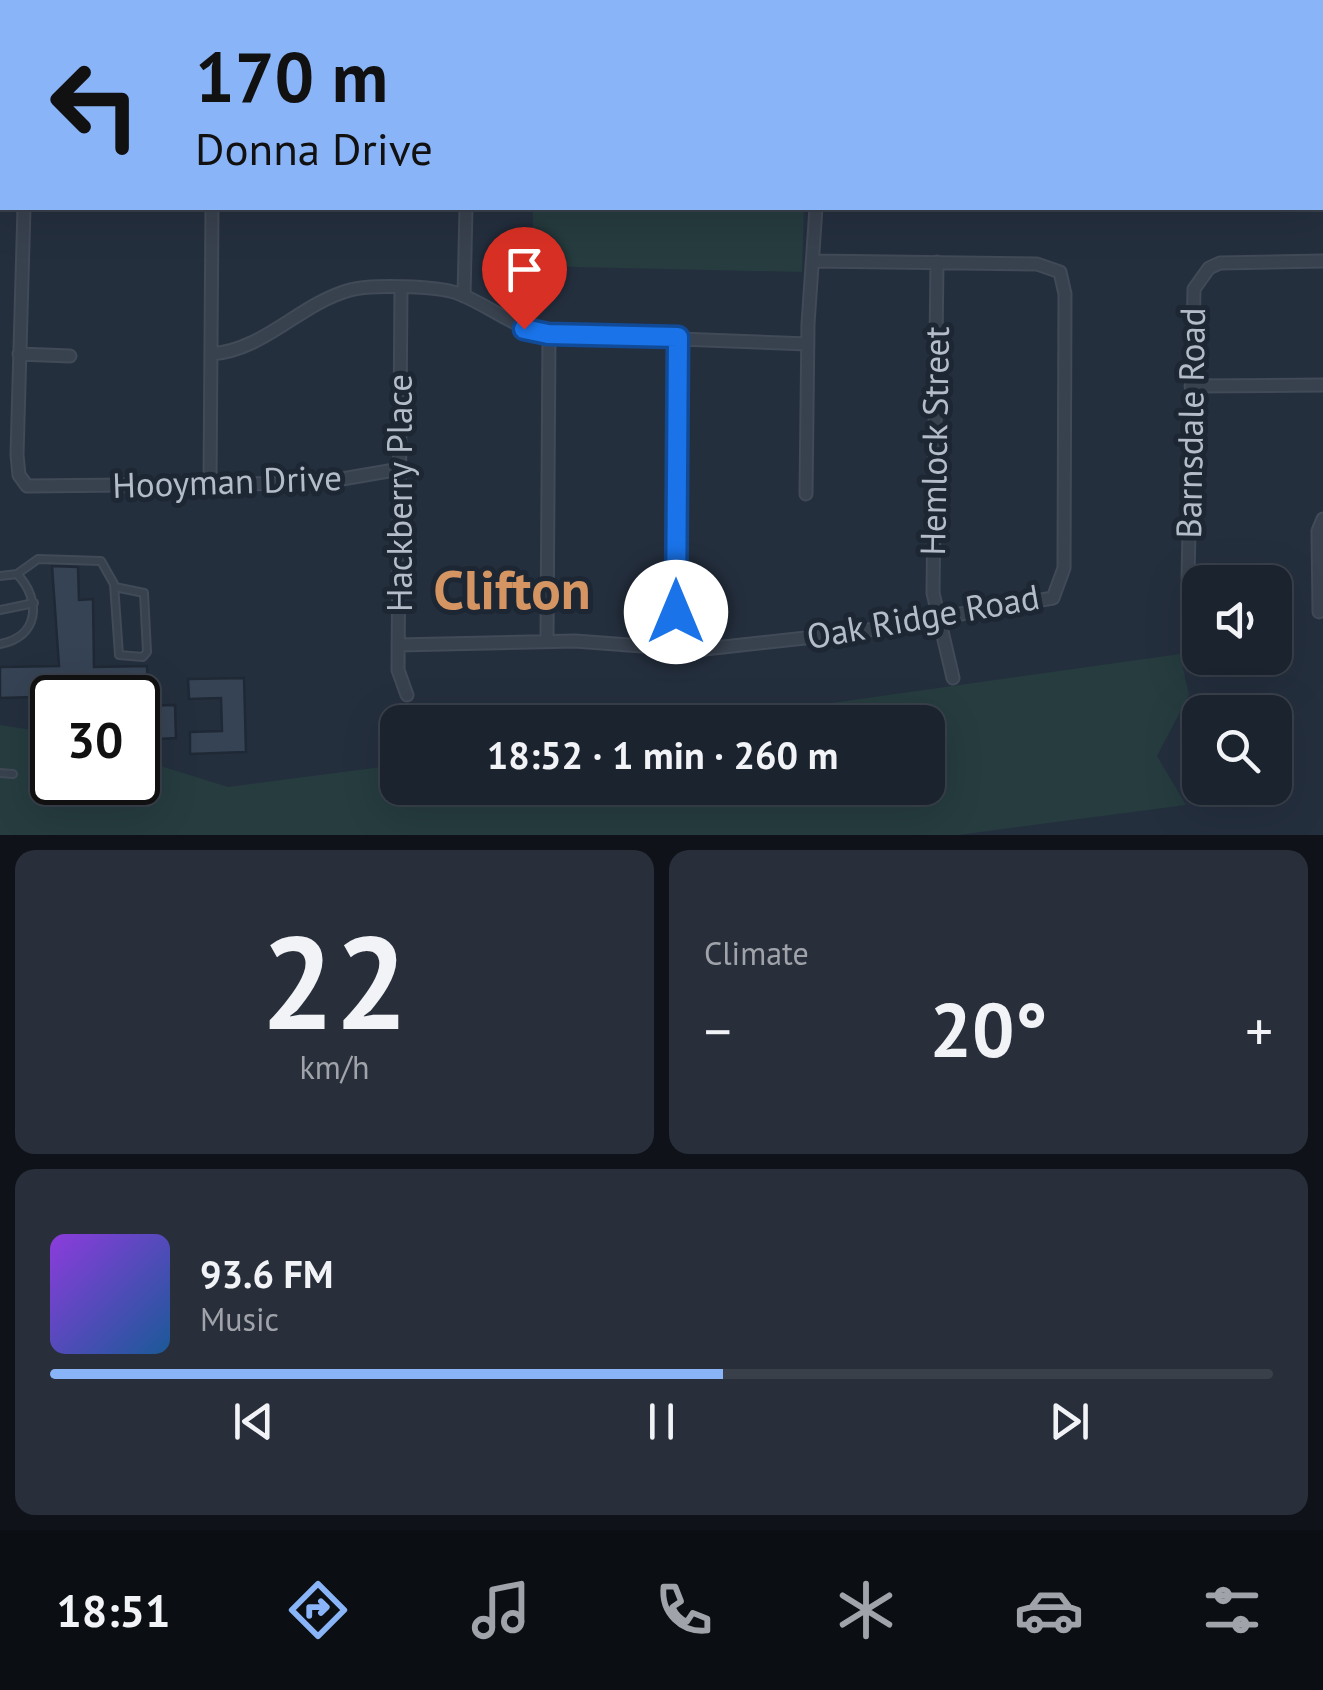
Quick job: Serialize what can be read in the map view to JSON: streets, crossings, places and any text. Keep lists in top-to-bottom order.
{
  "streets": {
    "street": [
      "Barnsdale Road",
      "Hemlock Street",
      "Hooyman Drive",
      "Hackberry Place",
      "Oak Ridge Road"
    ]
  },
  "crossings": [
    ["Hemlock Street", "Oak Ridge Road"],
    ["Hooyman Drive", "Hackberry Place"],
    ["Hackberry Place", "Oak Ridge Road"]
  ],
  "districts": ["Clifton"],
  "page": {
    "turn": ["170 m", "Donna Drive"],
    "limit": "30",
    "trip": "18:52 · 1 min · 260 m",
    "tile": [
      ["22", "km/h"],
      "Climate"
    ],
    "heat": ["−", "20°", "+"],
    "song": ["93.6 FM", "Music"],
    "tabs": "18:51"
  }
}
